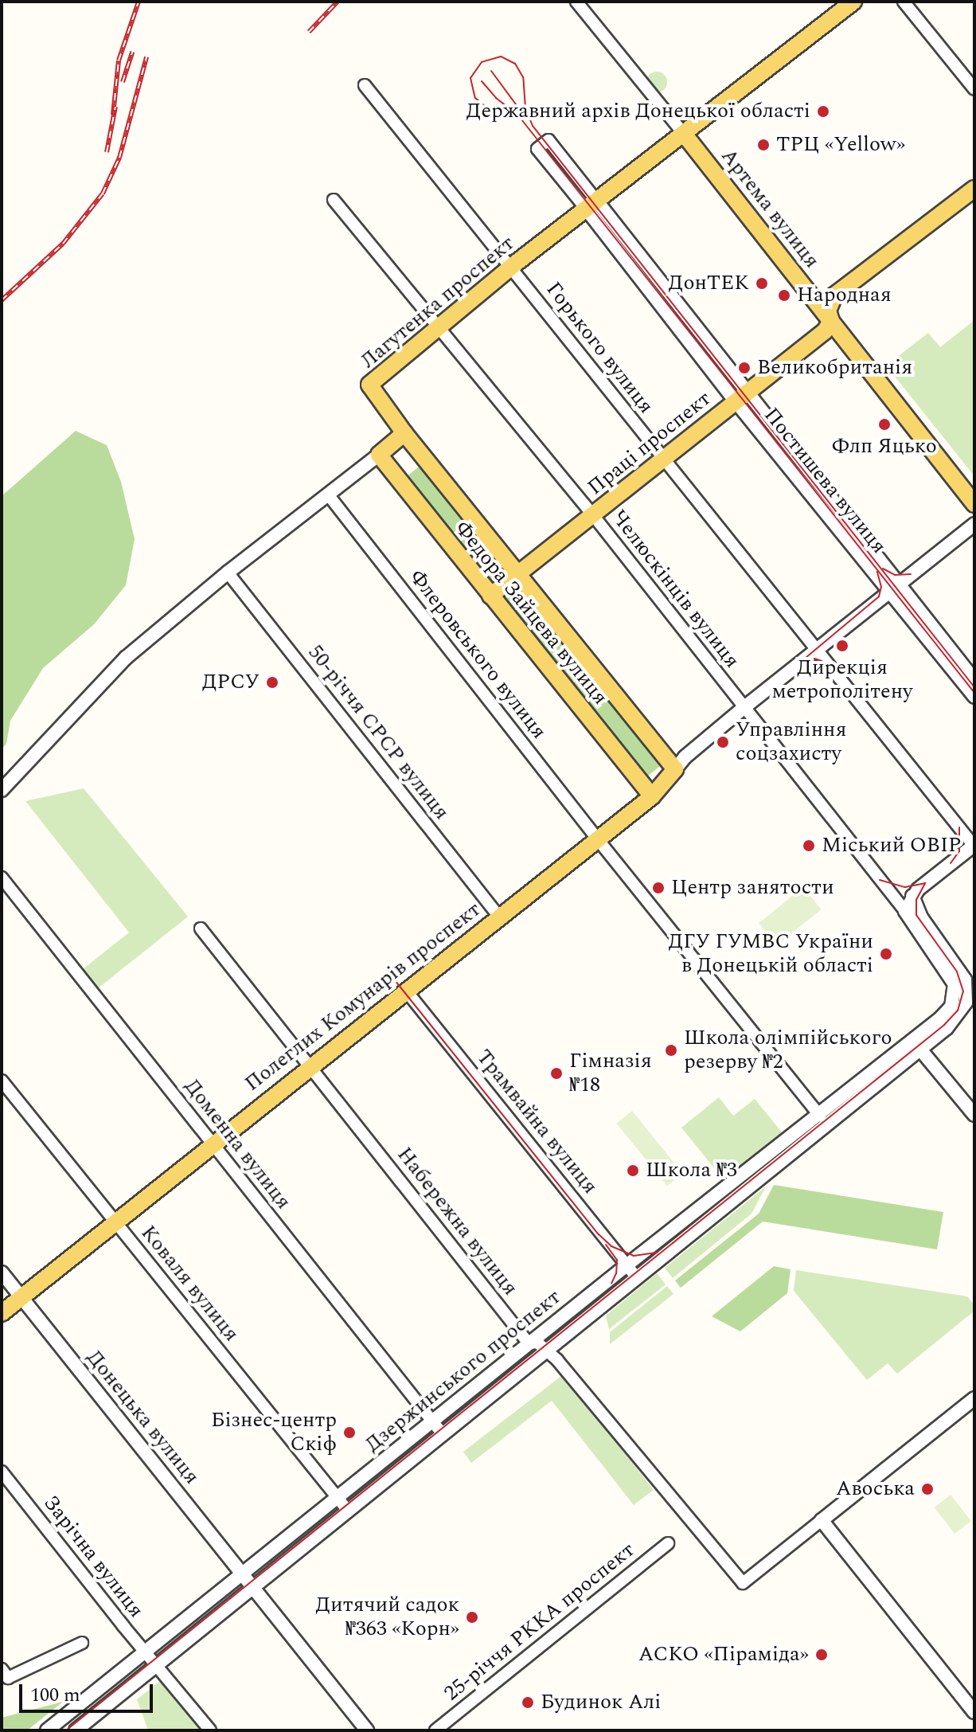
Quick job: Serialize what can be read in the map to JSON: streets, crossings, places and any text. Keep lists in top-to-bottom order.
{
  "streets": {
    "main road": [
      "Артема вулиця",
      "Лагутенка проспект",
      "Праці проспект",
      "Федора Зайцева вулиця",
      "Полеглих Комунарів проспект"
    ],
    "street": [
      "Горького вулиця",
      "Постишева вулиця",
      "Челюскінців вулиця",
      "Флеровського вулиця",
      "50-річчя СРСР вулиця",
      "Трамвайна вулиця",
      "Доменна вулиця",
      "Набережна вулиця",
      "Коваля вулиця",
      "Дзержинського проспект",
      "Донецька вулиця",
      "Зарічна вулиця",
      "25-річчя РККА проспект"
    ]
  },
  "crossings": [
    ["Артема вулиця", "Лагутенка проспект"],
    ["Артема вулиця", "Праці проспект"],
    ["Лагутенка проспект", "Горького вулиця"],
    ["Лагутенка проспект", "Постишева вулиця"],
    ["Лагутенка проспект", "Челюскінців вулиця"],
    ["Лагутенка проспект", "Федора Зайцева вулиця"],
    ["Горького вулиця", "Праці проспект"],
    ["Горького вулиця", "Полеглих Комунарів проспект"],
    ["Праці проспект", "Постишева вулиця"],
    ["Праці проспект", "Челюскінців вулиця"],
    ["Праці проспект", "Федора Зайцева вулиця"],
    ["Челюскінців вулиця", "Полеглих Комунарів проспект"],
    ["Федора Зайцева вулиця", "Полеглих Комунарів проспект"],
    ["Флеровського вулиця", "Полеглих Комунарів проспект"],
    ["50-річчя СРСР вулиця", "Полеглих Комунарів проспект"],
    ["Полеглих Комунарів проспект", "Трамвайна вулиця"],
    ["Полеглих Комунарів проспект", "Доменна вулиця"],
    ["Полеглих Комунарів проспект", "Набережна вулиця"],
    ["Полеглих Комунарів проспект", "Коваля вулиця"],
    ["Полеглих Комунарів проспект", "Донецька вулиця"],
    ["Трамвайна вулиця", "Дзержинського проспект"],
    ["Доменна вулиця", "Дзержинського проспект"],
    ["Набережна вулиця", "Дзержинського проспект"],
    ["Коваля вулиця", "Дзержинського проспект"],
    ["Дзержинського проспект", "Донецька вулиця"],
    ["Дзержинського проспект", "Зарічна вулиця"]
  ],
  "places": [
    "Державний архів Донецької області",
    "ТРЦ «Yellow»",
    "ДонТЕК",
    "Народная",
    "Великобританія",
    "Флп Яцько",
    "Дирекція метрополітену",
    "ДРСУ",
    "Управління соцзахисту",
    "Міський ОВІР",
    "Центр занятости",
    "ДГУ ГУМВС України в Донецькій області",
    "Школа олімпійського резерву №2",
    "Гімназія №18",
    "Школа №3",
    "Бізнес-центр Скіф",
    "Авоська",
    "Дитячий садок №363 «Корн»",
    "АСКО «Піраміда»",
    "Будинок Алі"
  ],
  "scale_bar": "100 m"
}
